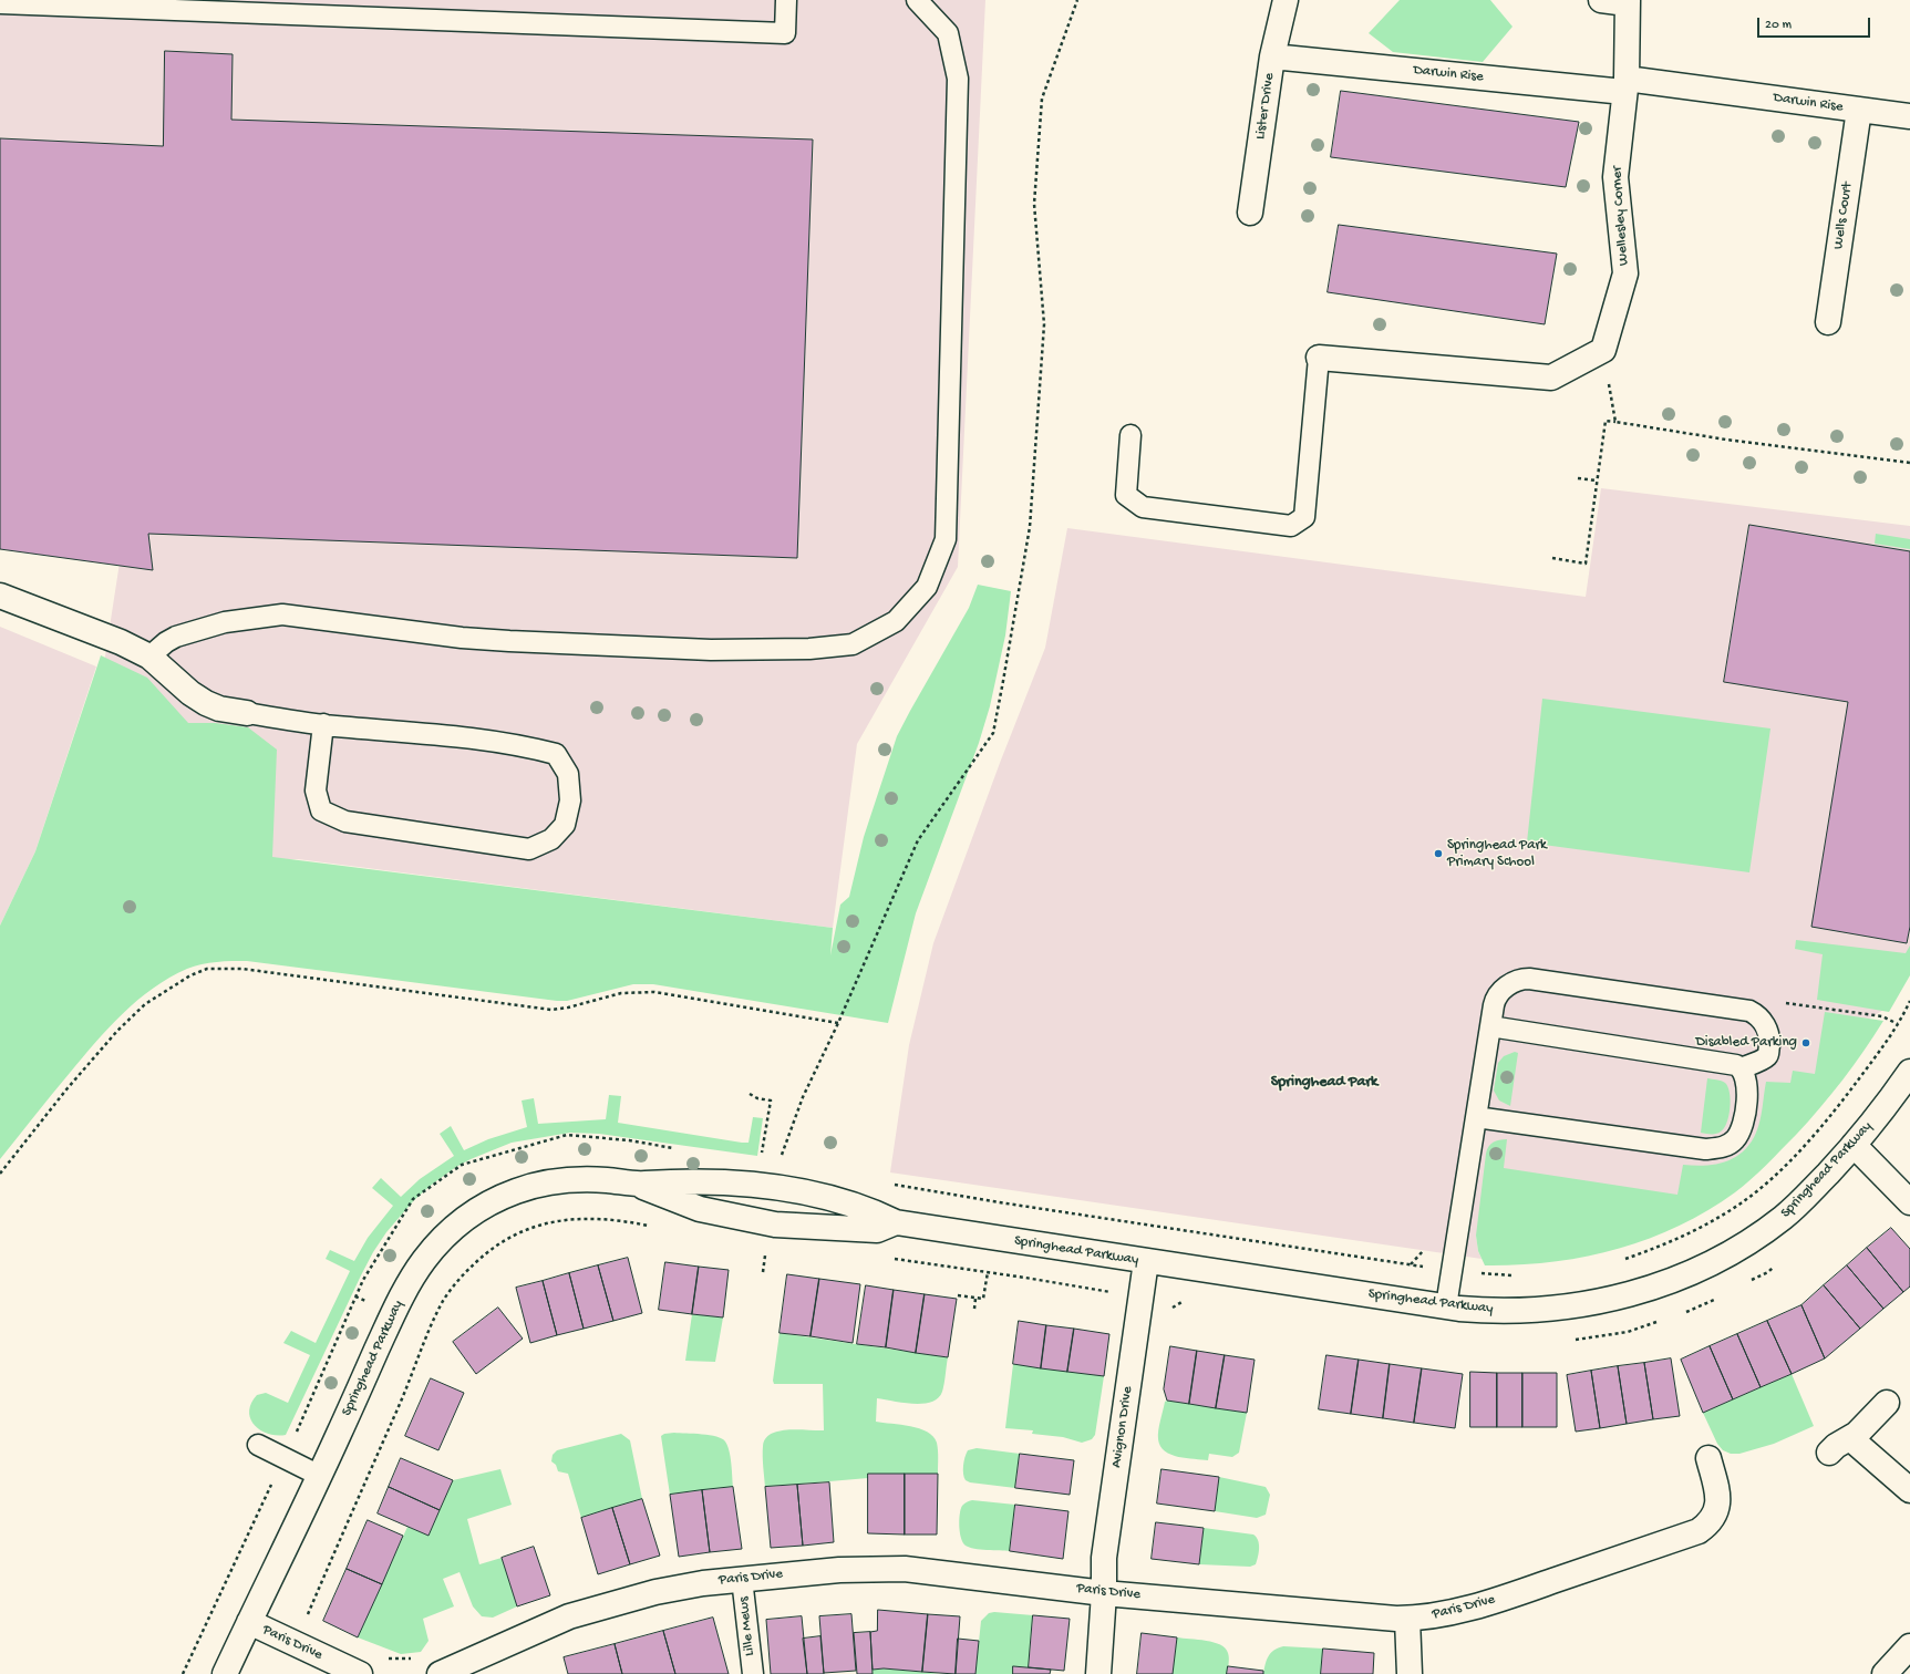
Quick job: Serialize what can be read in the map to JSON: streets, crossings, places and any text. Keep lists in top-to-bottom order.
{
  "streets": {
    "street": [
      "Darwin Rise",
      "Lister Drive",
      "Wellesley Corner",
      "Wells Court",
      "Springhead Parkway",
      "Avignon Drive",
      "Paris Drive"
    ],
    "lane": ["Lille Mews"]
  },
  "crossings": [
    ["Darwin Rise", "Lister Drive"],
    ["Darwin Rise", "Wellesley Corner"],
    ["Darwin Rise", "Wells Court"],
    ["Springhead Parkway", "Avignon Drive"],
    ["Springhead Parkway", "Paris Drive"],
    ["Avignon Drive", "Paris Drive"],
    ["Paris Drive", "Lille Mews"]
  ],
  "districts": ["Springhead Park"],
  "places": ["Springhead Park Primary School", "Disabled Parking"],
  "scale_bar": "20 m"
}
